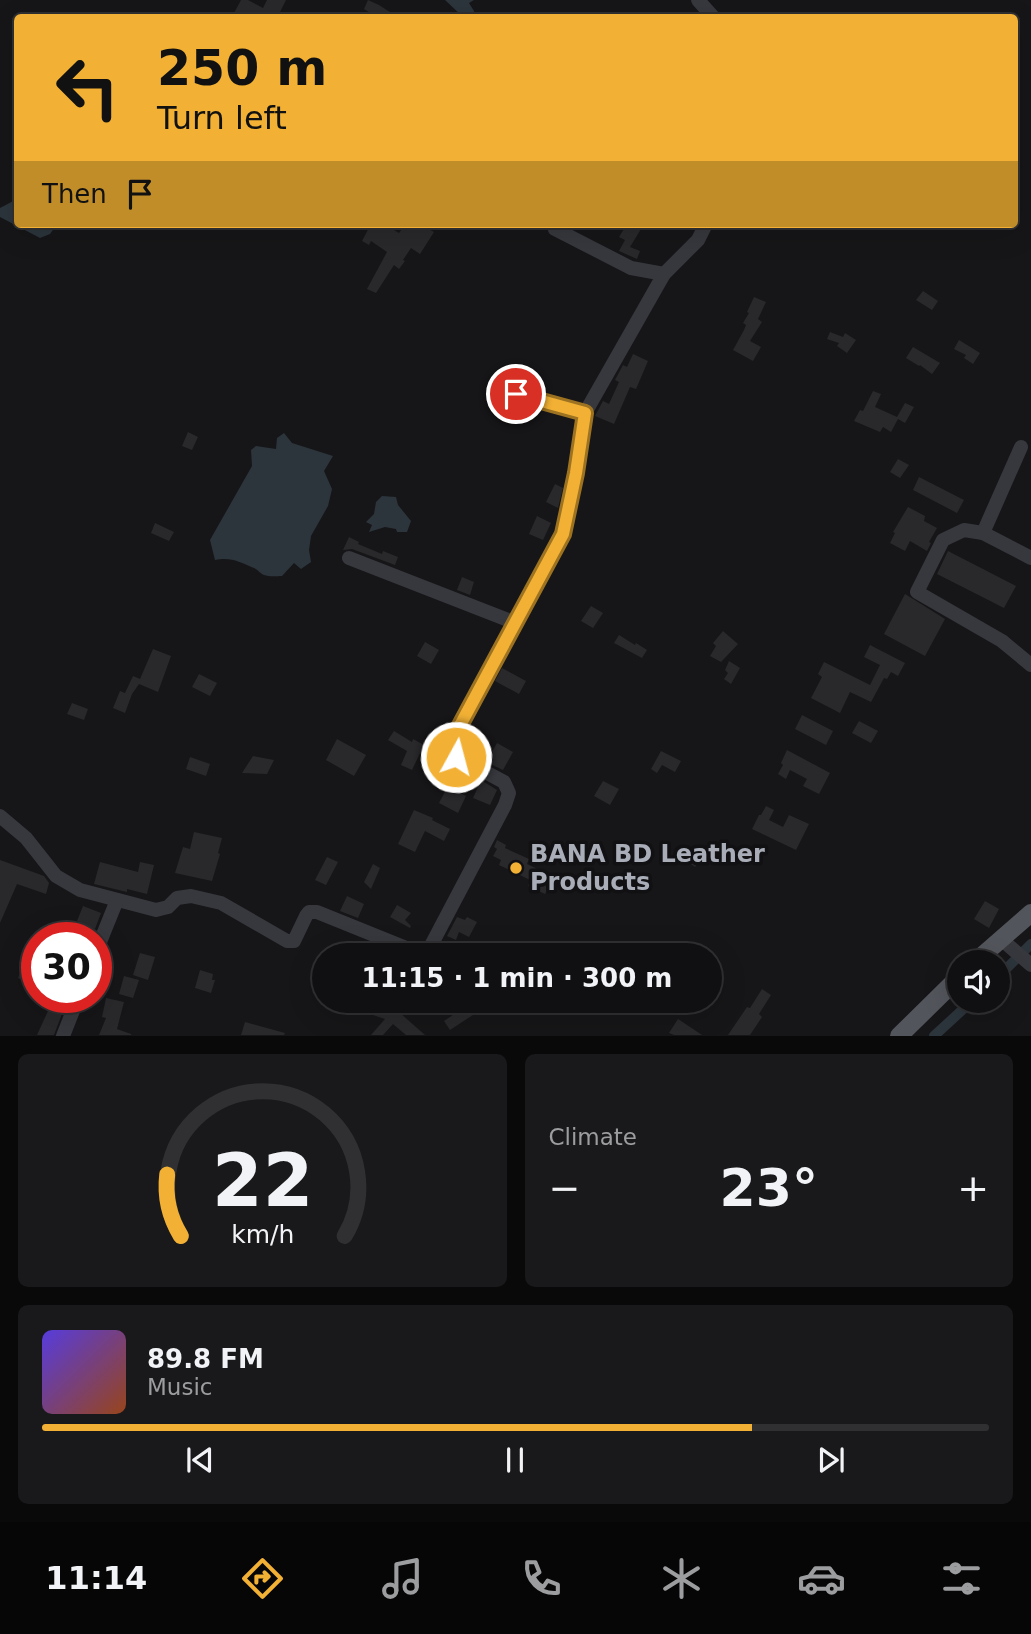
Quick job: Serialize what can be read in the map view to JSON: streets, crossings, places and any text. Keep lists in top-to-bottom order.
{
  "places": ["BANA BD Leather Products"],
  "page": {
    "turn": ["250 m", "Turn left"],
    "then": "Then",
    "limit": "30",
    "trip": "11:15 · 1 min · 300 m",
    "tile": "Climate",
    "heat": ["−", "23°", "+"],
    "song": ["89.8 FM", "Music"],
    "tabs": "11:14",
    "gauge": ["22", "km/h"]
  }
}
